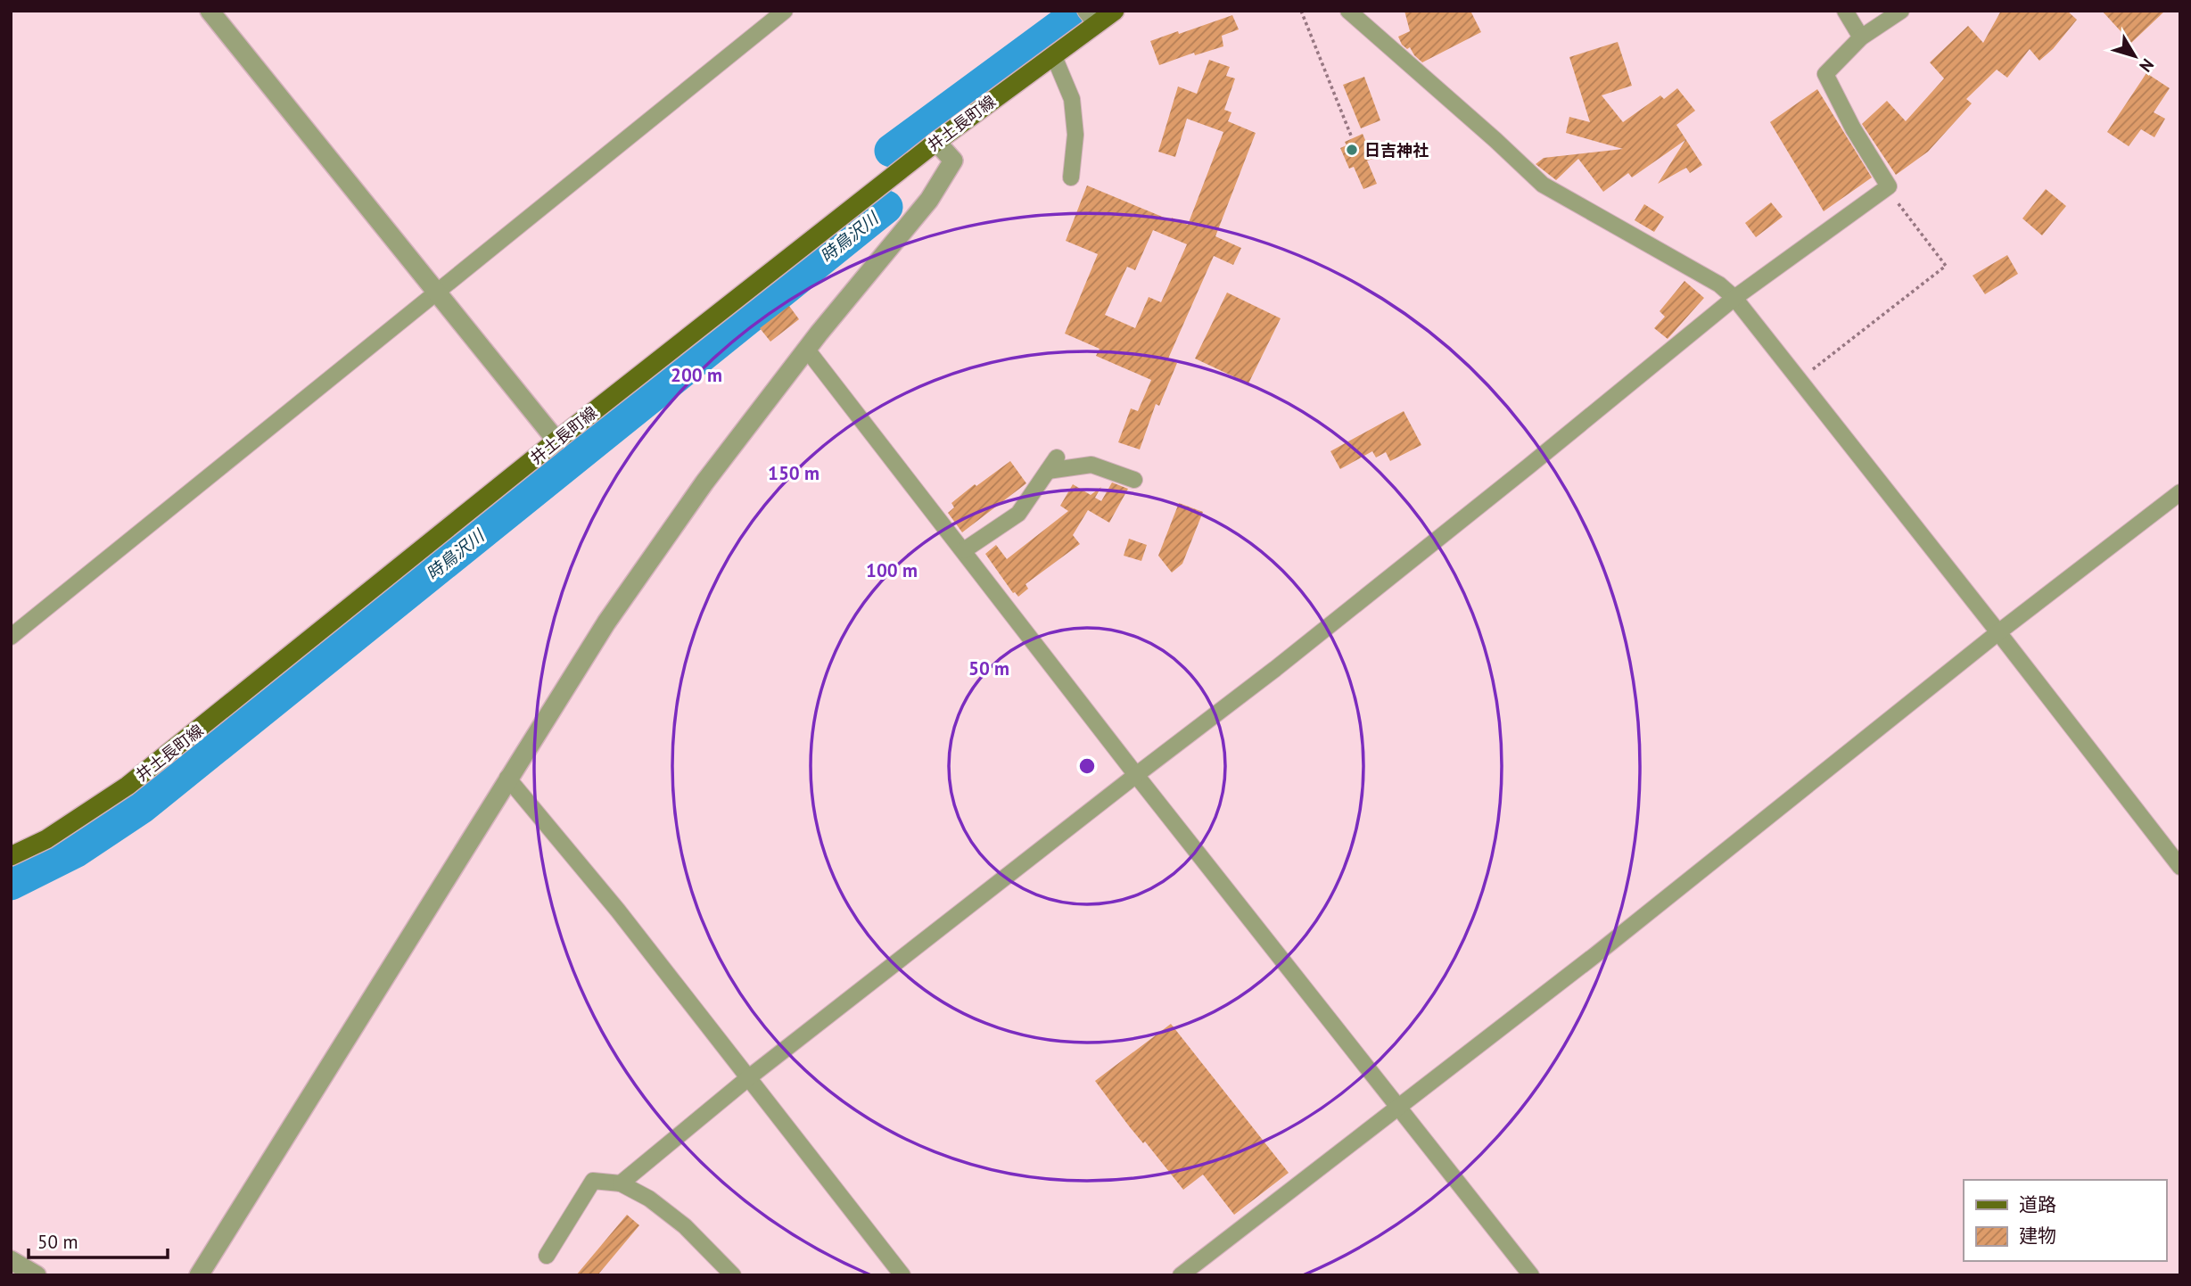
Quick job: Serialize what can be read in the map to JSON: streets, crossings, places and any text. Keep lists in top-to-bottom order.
{
  "streets": {
    "main road": ["井土長町線"]
  },
  "water": ["時鳥沢川"],
  "places": ["日吉神社"],
  "legend": ["道路", "建物"],
  "scale_bar": "50 m",
  "north": "bottom right",
  "rings": [
    "200 m",
    "150 m",
    "100 m",
    "50 m"
  ]
}
